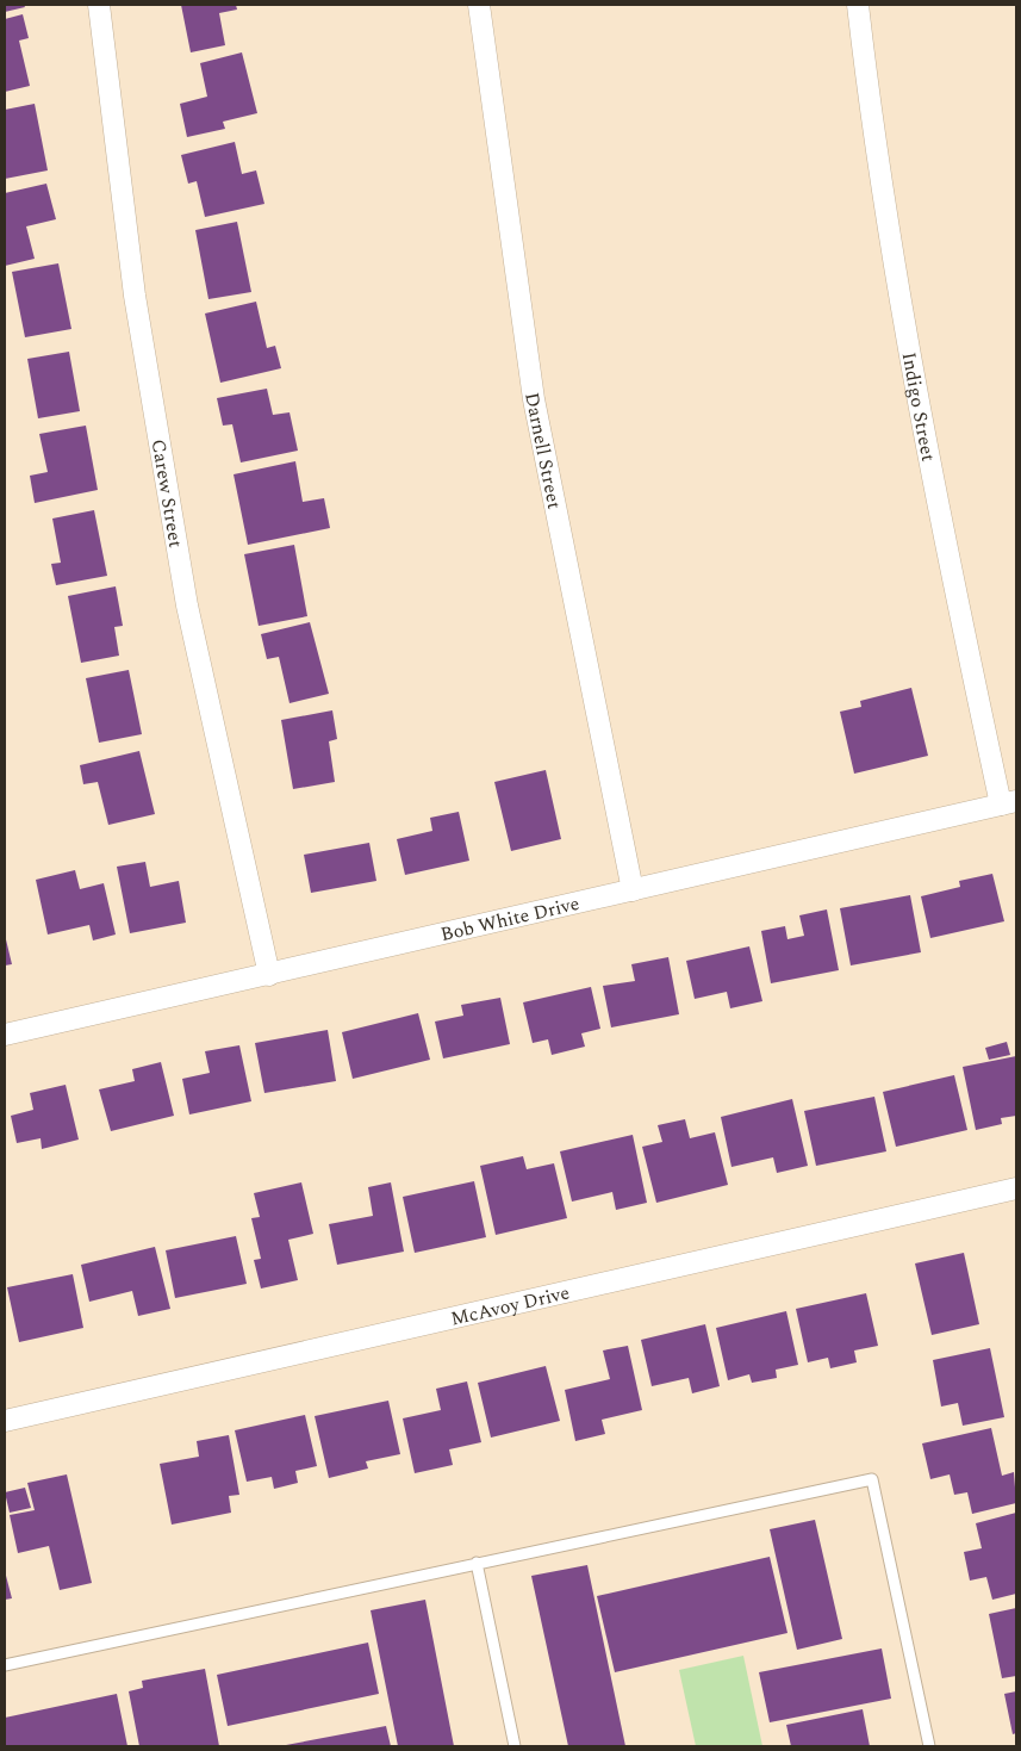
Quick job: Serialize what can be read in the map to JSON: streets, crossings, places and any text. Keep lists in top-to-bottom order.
{
  "streets": {
    "street": [
      "Indigo Street",
      "Darnell Street",
      "Carew Street",
      "Bob White Drive",
      "McAvoy Drive"
    ]
  },
  "crossings": [
    ["Indigo Street", "Bob White Drive"],
    ["Darnell Street", "Bob White Drive"],
    ["Carew Street", "Bob White Drive"]
  ]
}
